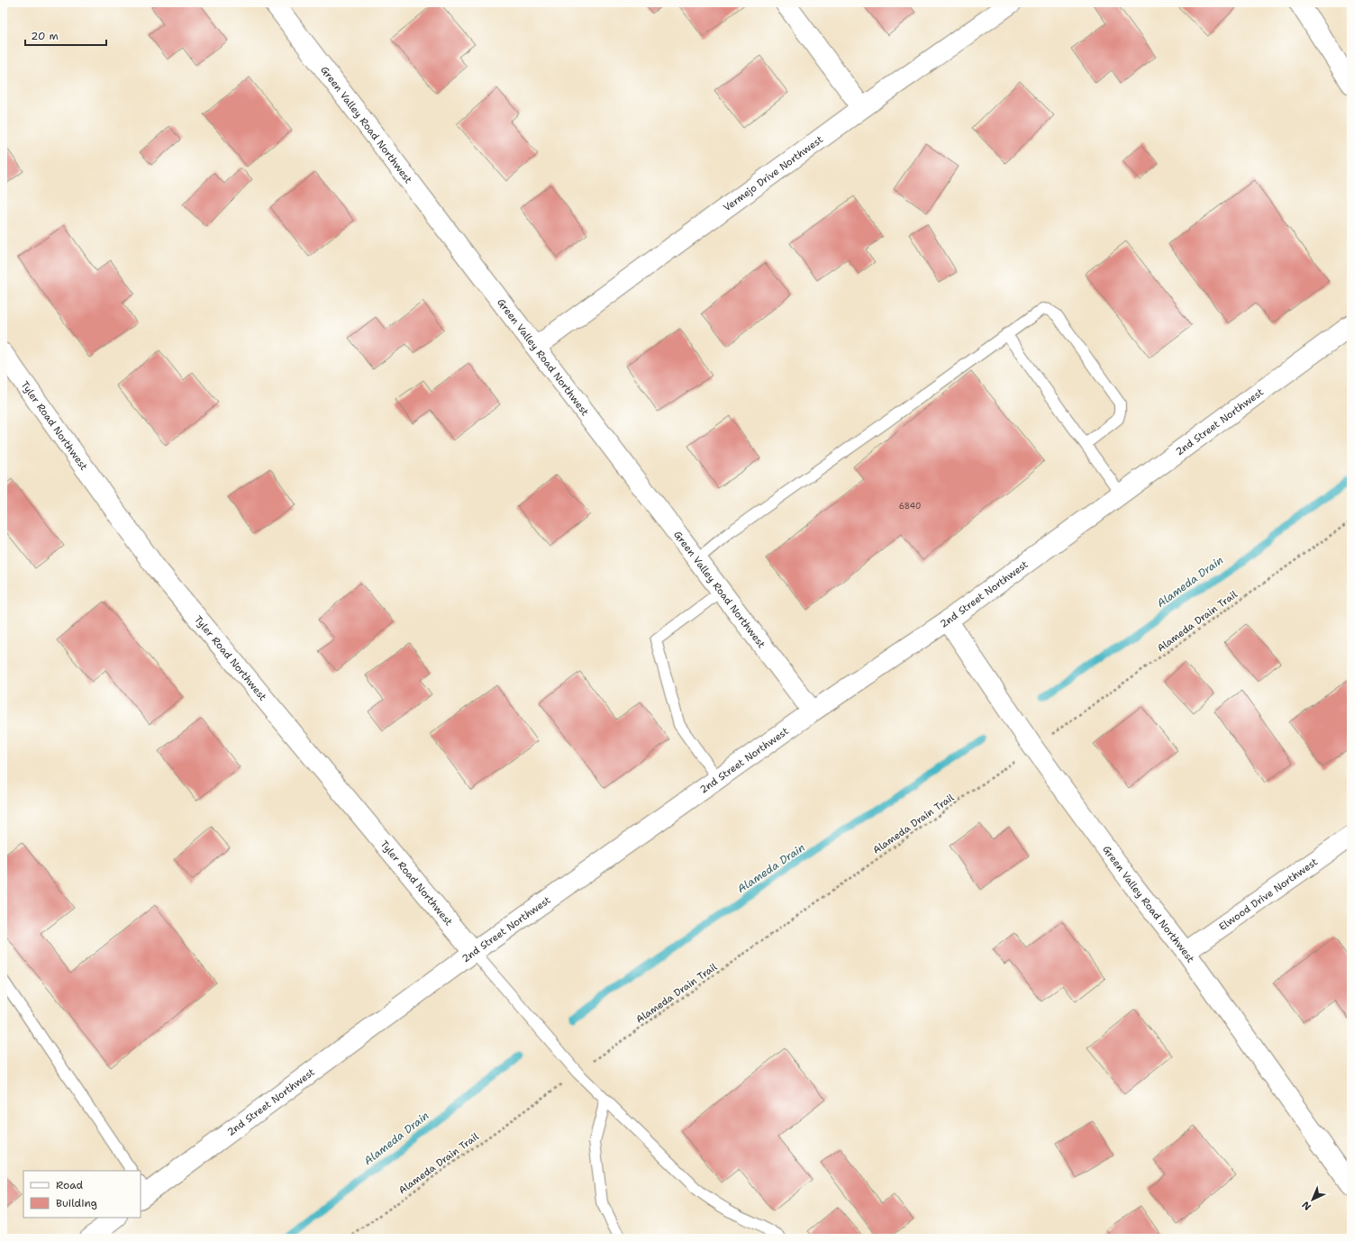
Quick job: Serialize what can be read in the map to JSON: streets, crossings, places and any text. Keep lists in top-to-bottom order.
{
  "streets": {
    "street": [
      "Green Valley Road Northwest",
      "Vermejo Drive Northwest",
      "2nd Street Northwest",
      "Tyler Road Northwest",
      "Elwood Drive Northwest"
    ],
    "path": ["Alameda Drain Trail"]
  },
  "crossings": [
    ["Green Valley Road Northwest", "Vermejo Drive Northwest"],
    ["Green Valley Road Northwest", "2nd Street Northwest"],
    ["Green Valley Road Northwest", "Elwood Drive Northwest"],
    ["2nd Street Northwest", "Tyler Road Northwest"]
  ],
  "water": ["Alameda Drain"],
  "house_numbers": ["6840"],
  "legend": ["Road", "Building"],
  "scale_bar": "20 m",
  "north": "bottom left"
}
